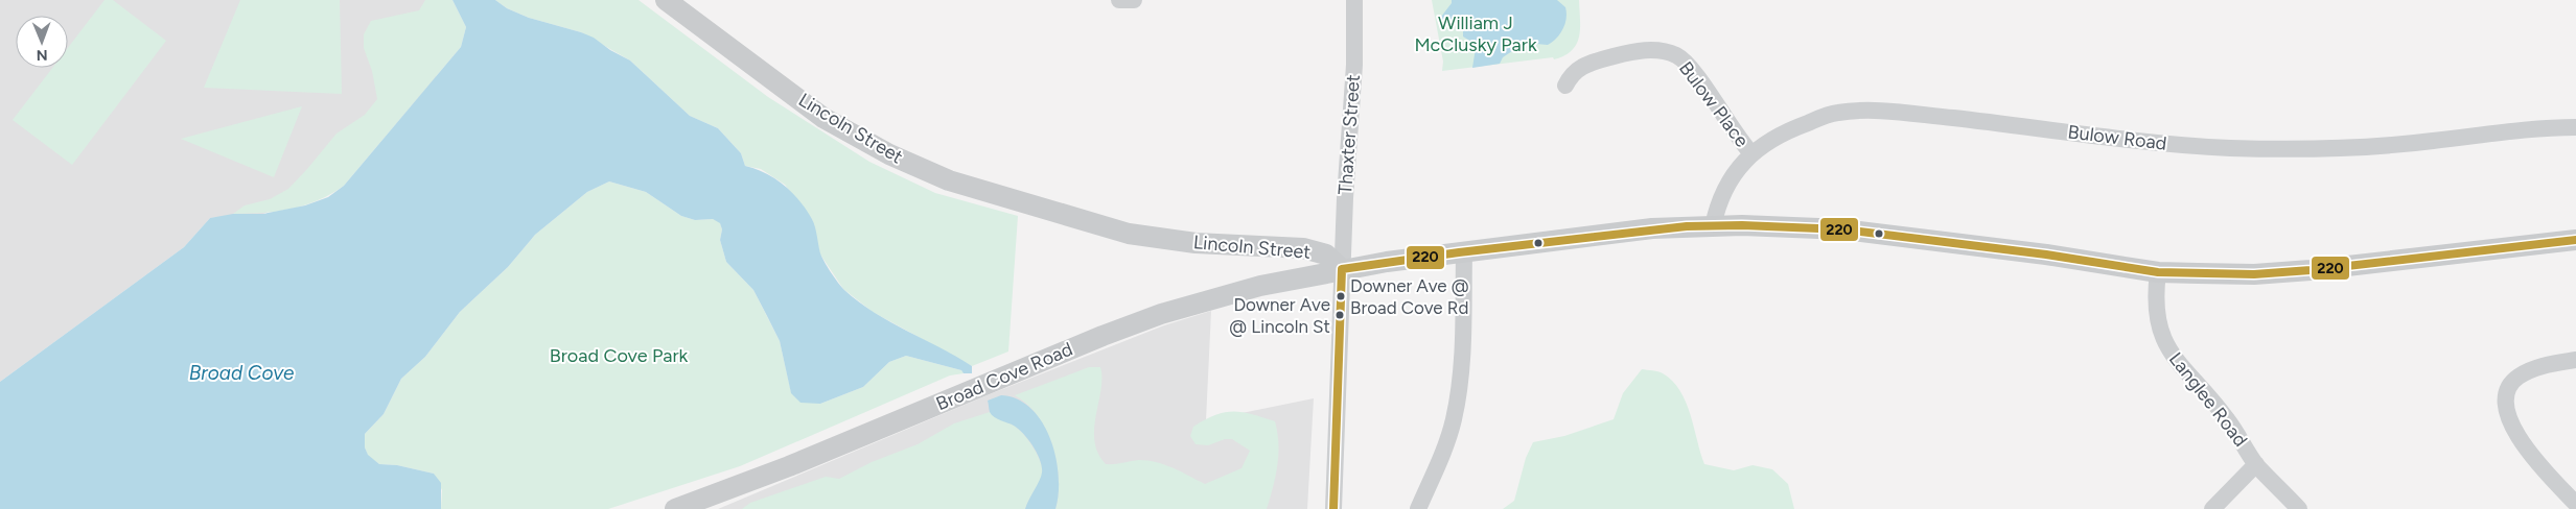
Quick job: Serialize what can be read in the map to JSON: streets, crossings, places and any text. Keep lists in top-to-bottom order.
{
  "streets": {
    "main road": ["Lincoln Street", "Broad Cove Road"],
    "street": [
      "Bulow Place",
      "Thaxter Street",
      "Bulow Road",
      "Langlee Road"
    ]
  },
  "crossings": [
    ["Bulow Place", "Bulow Road"],
    ["Lincoln Street", "Thaxter Street"],
    ["Lincoln Street", "Broad Cove Road"],
    ["Thaxter Street", "Broad Cove Road"]
  ],
  "water": ["Broad Cove"],
  "parks": ["William J McClusky Park", "Broad Cove Park"],
  "places": ["Downer Ave @ Broad Cove Rd", "Downer Ave @ Lincoln St"],
  "lines": ["transit line 220"],
  "north": "bottom"
}
